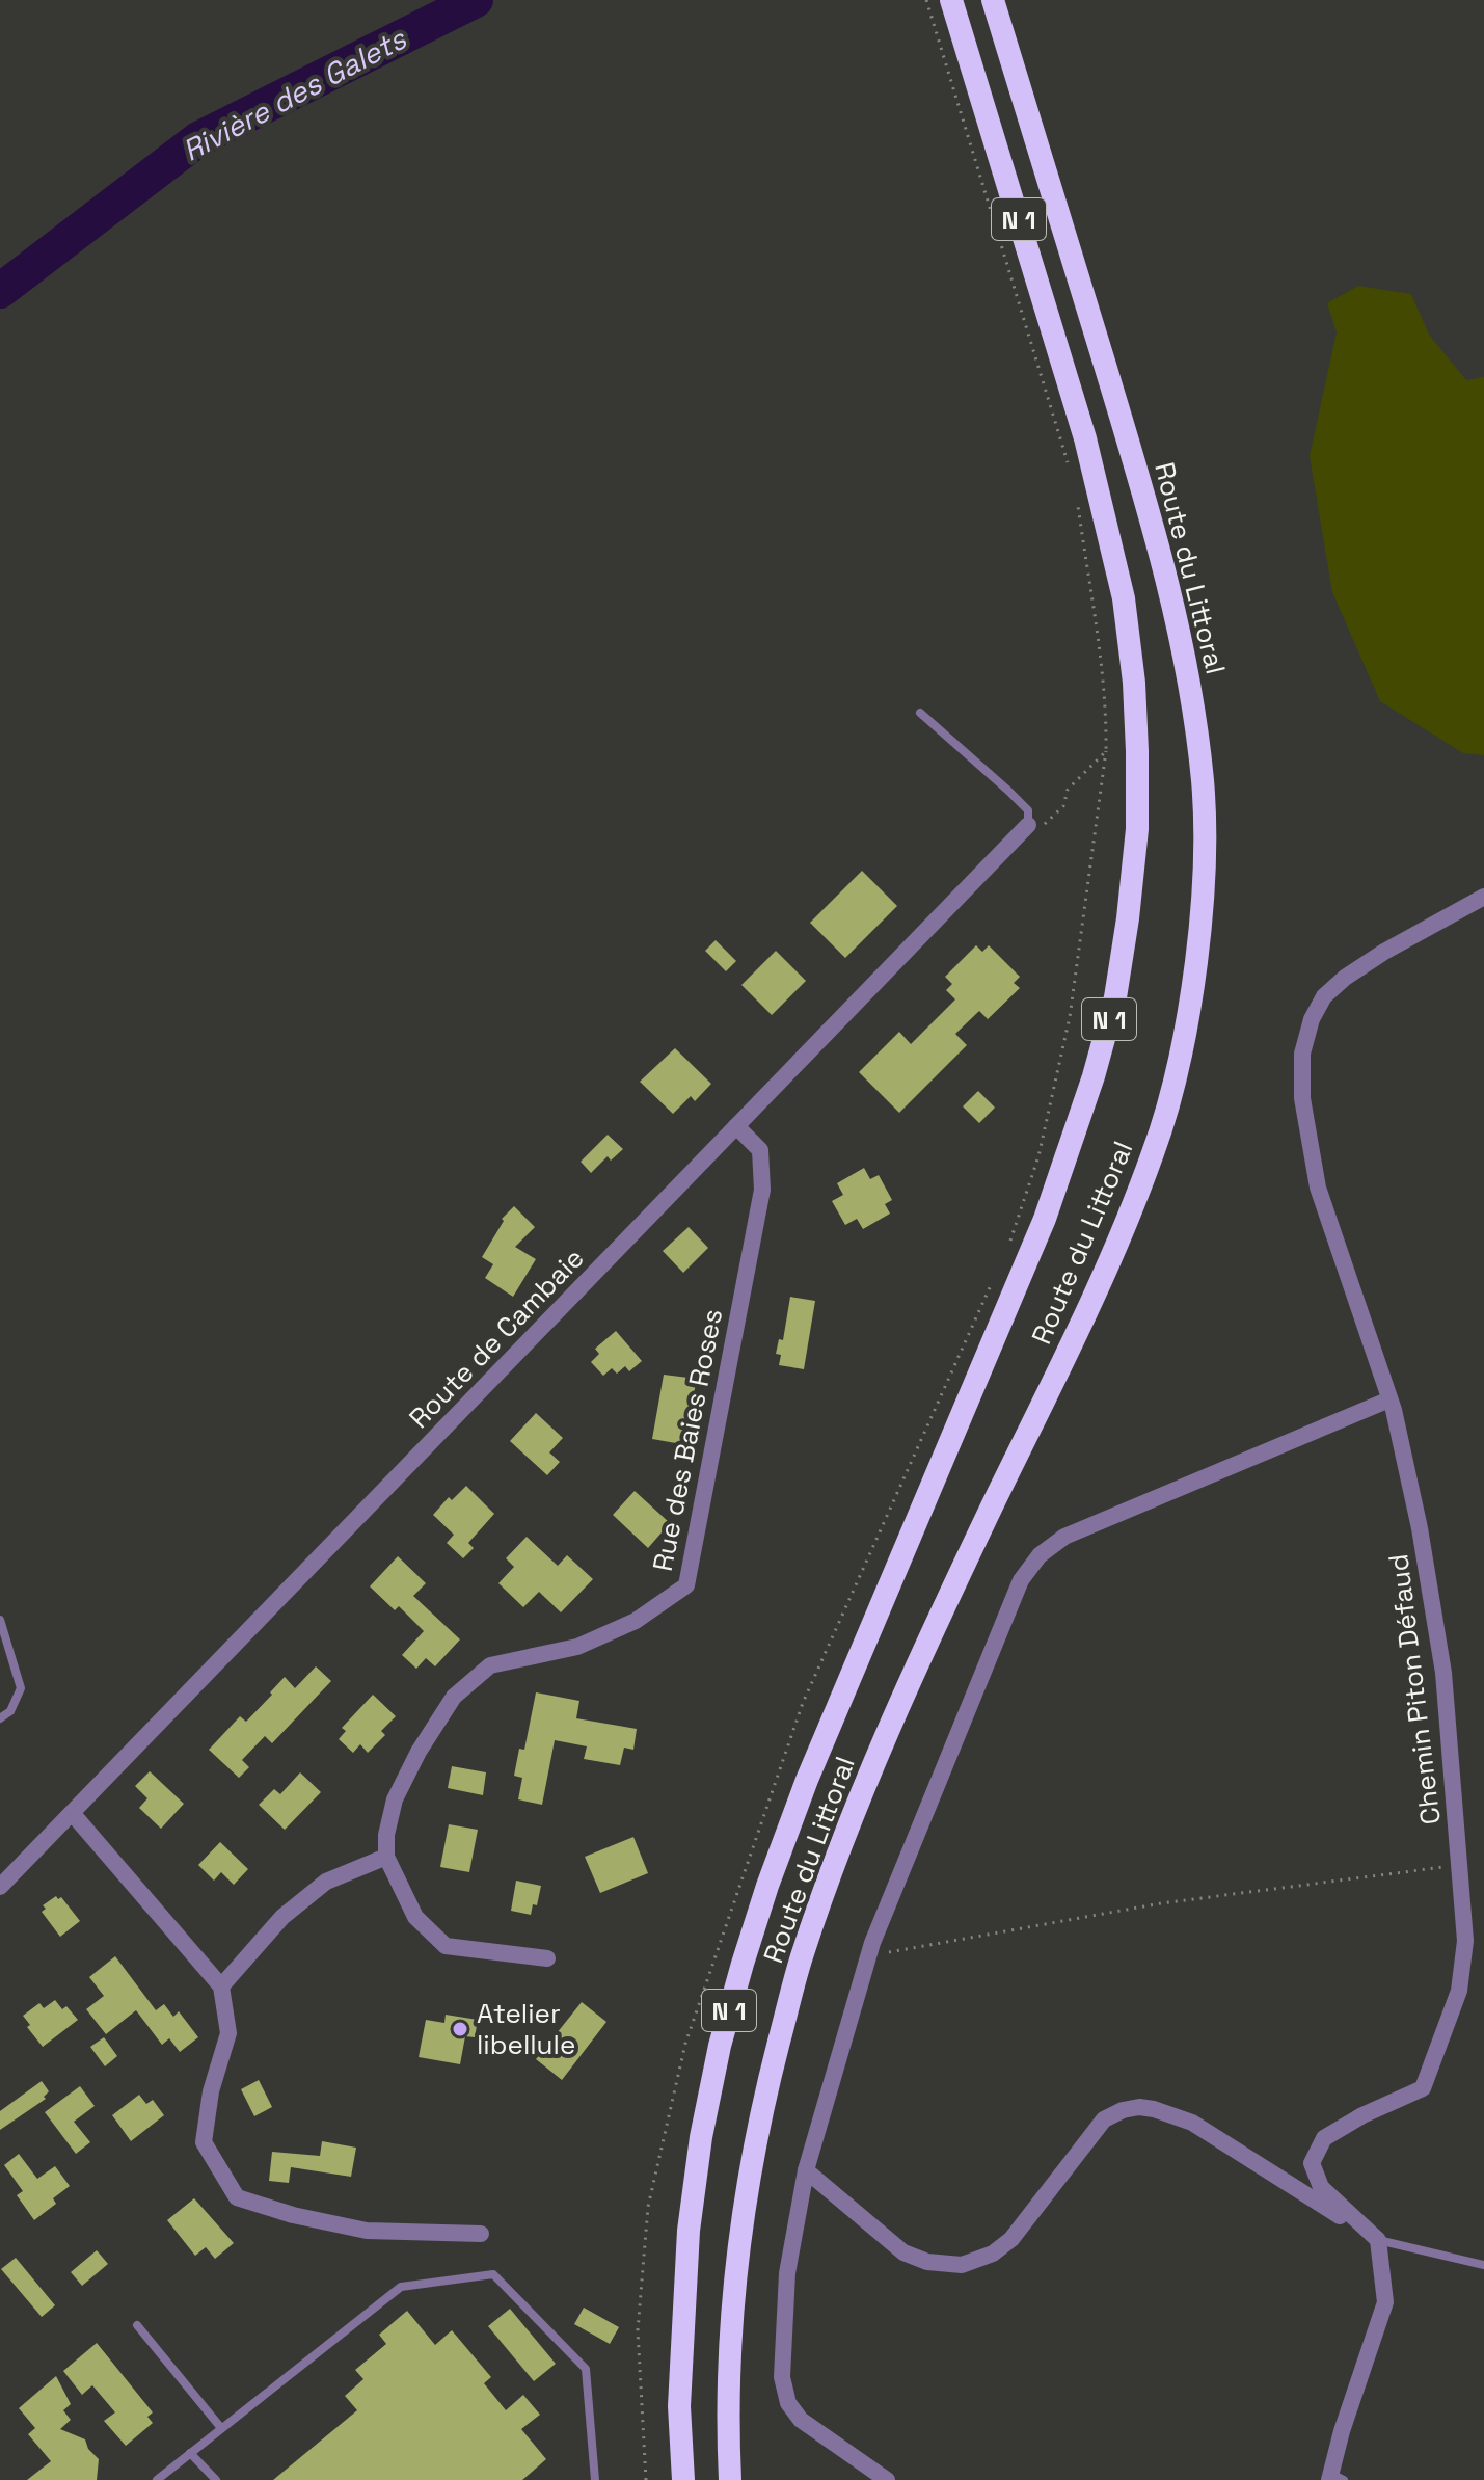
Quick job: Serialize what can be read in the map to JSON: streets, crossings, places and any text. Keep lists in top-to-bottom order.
{
  "streets": {
    "highway": ["N 1", "Route du Littoral"],
    "street": ["Route de Cambaie", "Rue des Baies Roses", "Chemin Piton Défaud"]
  },
  "crossings": [
    ["Route de Cambaie", "Rue des Baies Roses"]
  ],
  "water": ["Rivière des Galets"],
  "places": ["Atelier libellule"]
}
